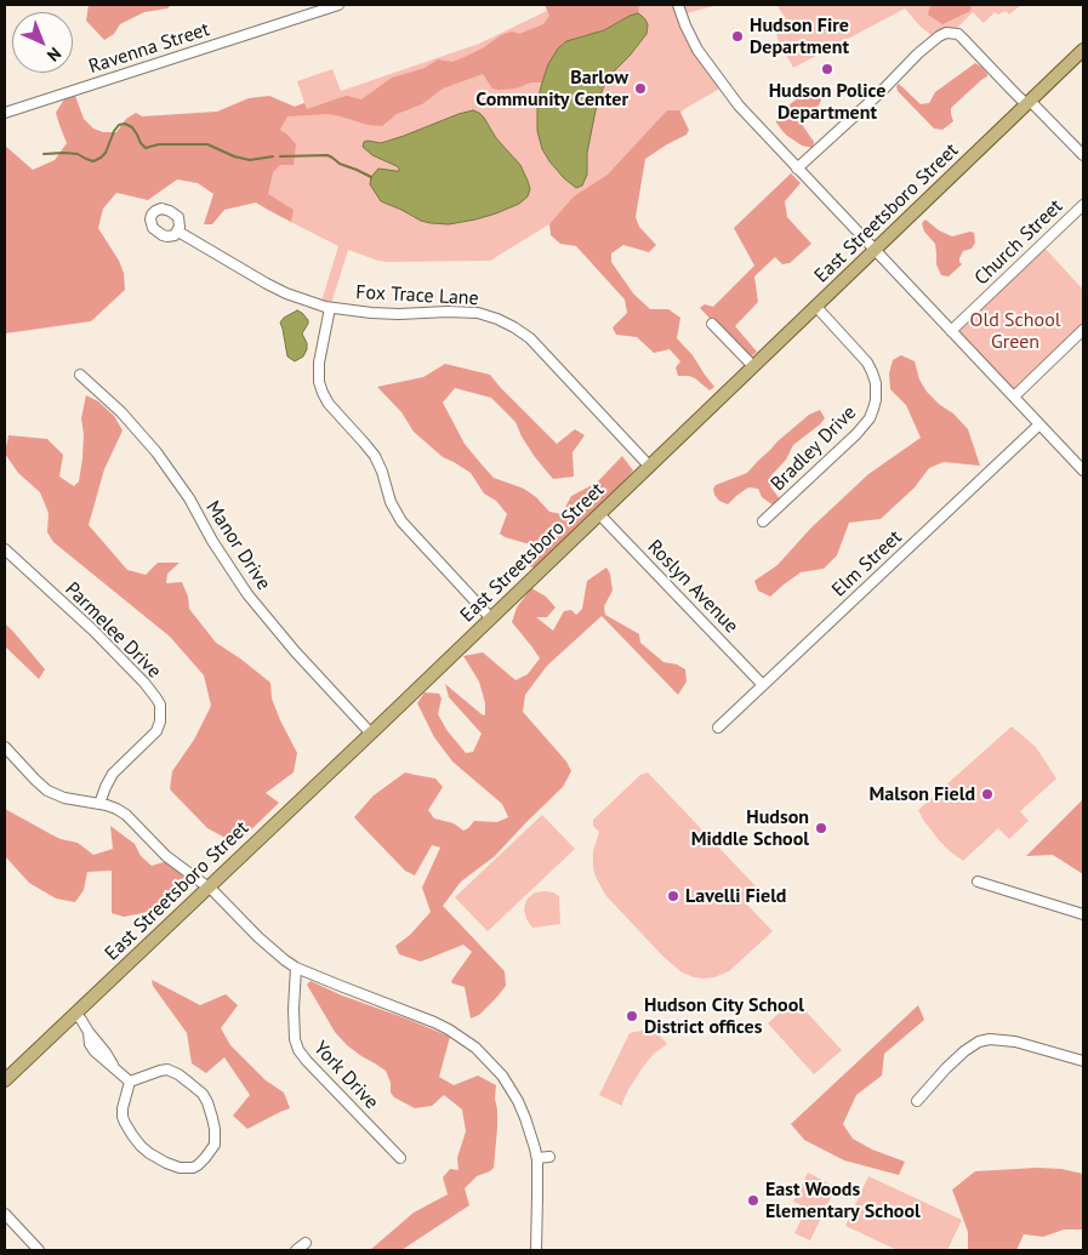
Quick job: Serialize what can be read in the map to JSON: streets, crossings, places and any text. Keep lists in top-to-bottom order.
{
  "streets": {
    "main road": ["East Streetsboro Street"],
    "street": [
      "Ravenna Street",
      "Church Street",
      "Fox Trace Lane",
      "Bradley Drive",
      "Manor Drive",
      "Elm Street",
      "Roslyn Avenue",
      "Parmelee Drive",
      "York Drive"
    ]
  },
  "crossings": [
    ["East Streetsboro Street", "Fox Trace Lane"],
    ["East Streetsboro Street", "Bradley Drive"],
    ["East Streetsboro Street", "Manor Drive"],
    ["East Streetsboro Street", "Roslyn Avenue"],
    ["Elm Street", "Roslyn Avenue"]
  ],
  "parks": ["Old School Green"],
  "places": [
    "Hudson Fire Department",
    "Hudson Police Department",
    "Barlow Community Center",
    "Malson Field",
    "Hudson Middle School",
    "Lavelli Field",
    "Hudson City School District offices",
    "East Woods Elementary School"
  ],
  "north": "bottom right"
}
